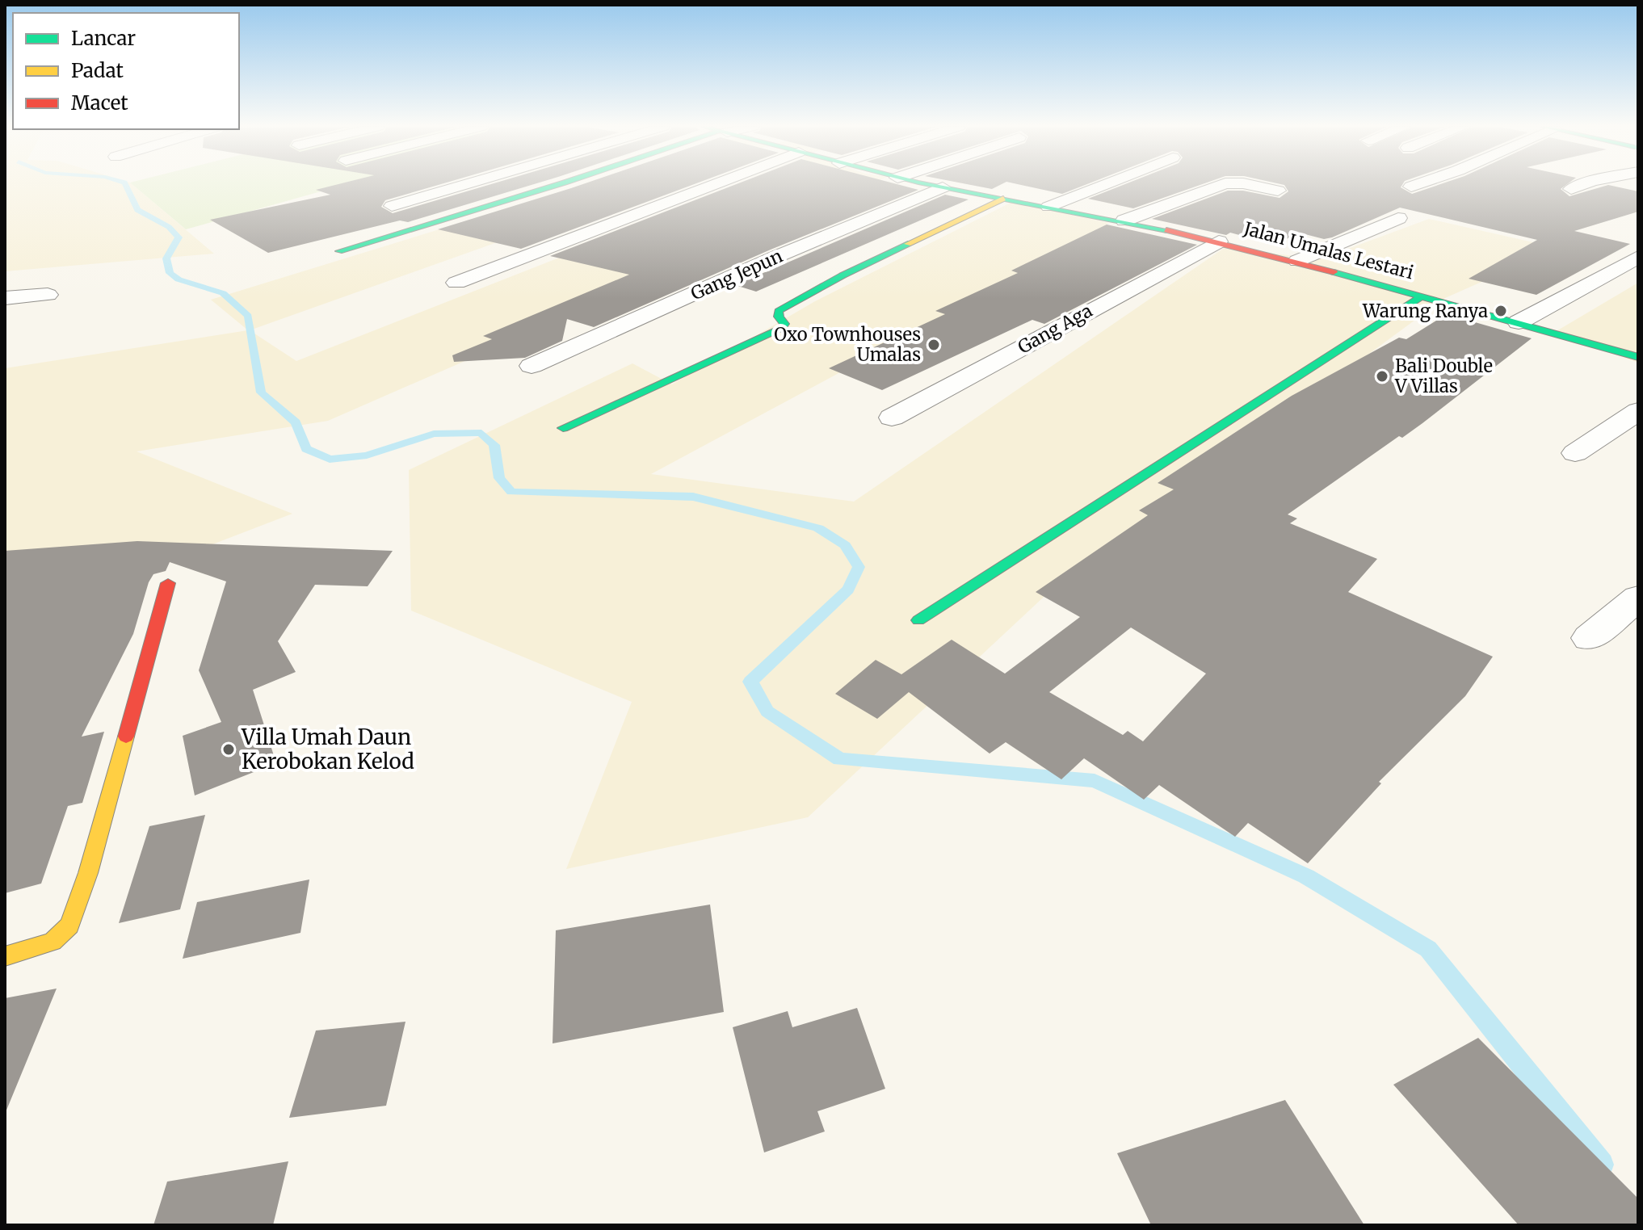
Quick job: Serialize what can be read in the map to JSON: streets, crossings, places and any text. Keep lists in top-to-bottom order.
{
  "streets": {
    "street": ["Jalan Umalas Lestari", "Gang Jepun", "Gang Aga"]
  },
  "crossings": [
    ["Jalan Umalas Lestari", "Gang Jepun"],
    ["Jalan Umalas Lestari", "Gang Aga"]
  ],
  "places": [
    "Warung Ranya",
    "Oxo Townhouses Umalas",
    "Bali Double V Villas",
    "Villa Umah Daun Kerobokan Kelod"
  ],
  "legend": ["Lancar", "Padat", "Macet"]
}
